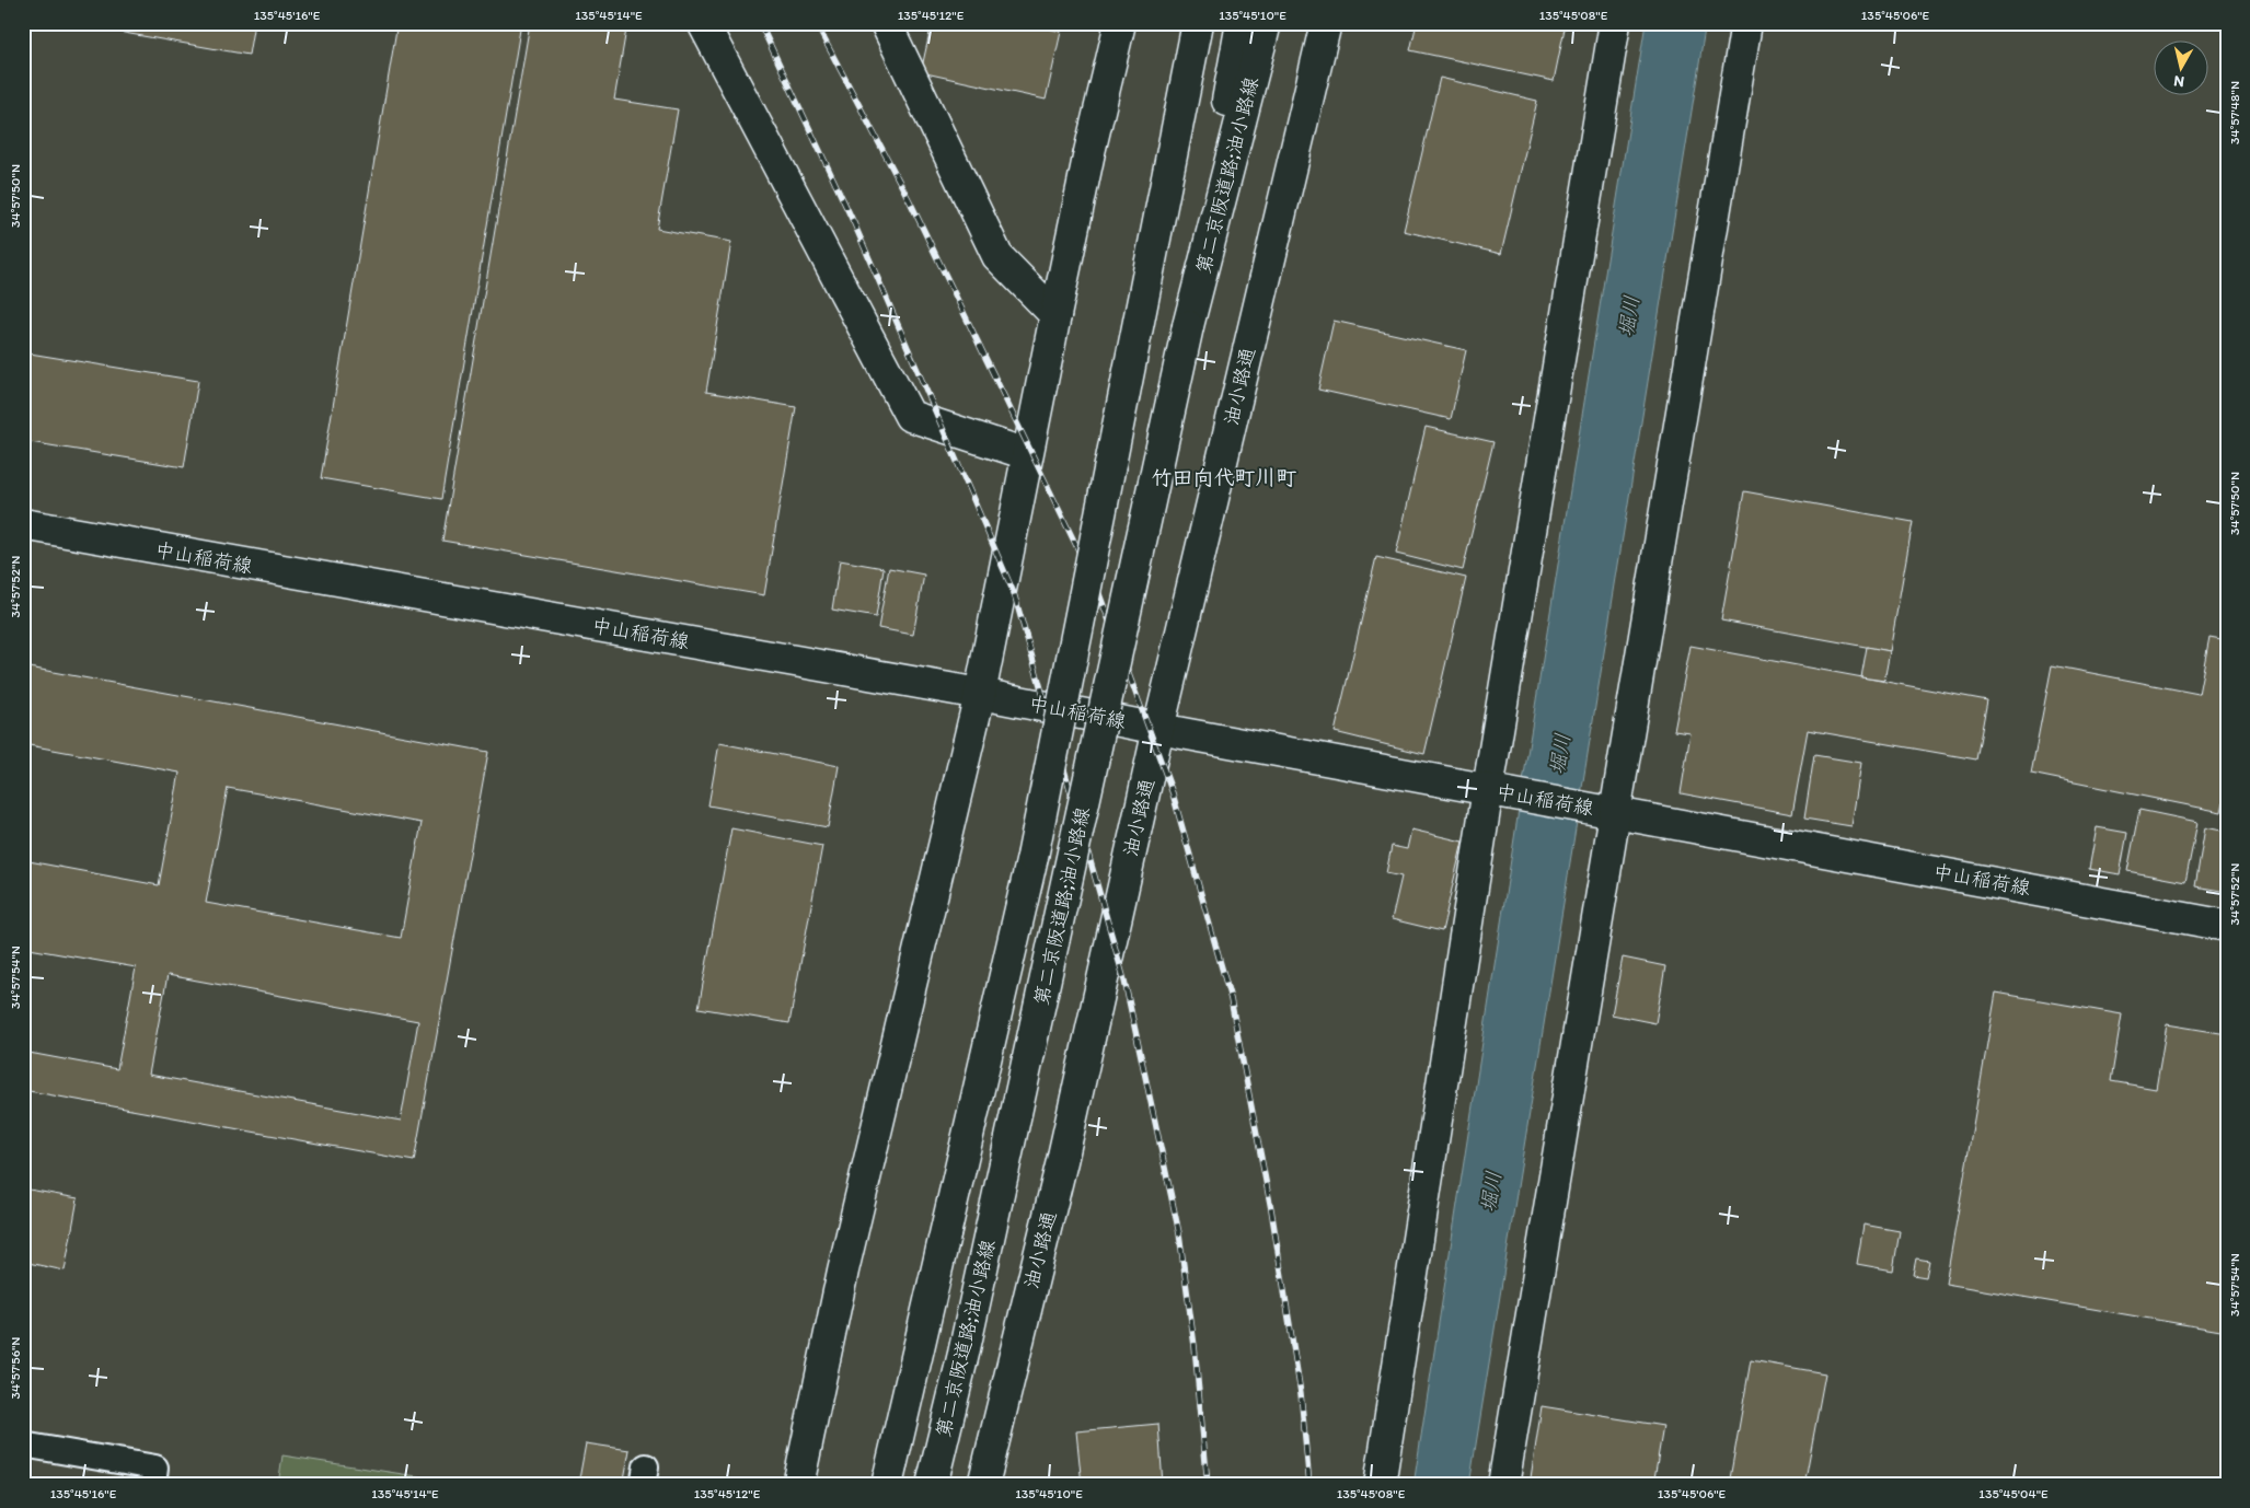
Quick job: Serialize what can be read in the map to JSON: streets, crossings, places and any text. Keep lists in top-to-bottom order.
{
  "streets": {
    "main road": ["第二京阪道路;油小路線", "油小路通", "中山稲荷線"]
  },
  "crossings": [
    ["油小路通", "中山稲荷線"]
  ],
  "districts": ["竹田向代町川町"],
  "water": ["堀川"],
  "north": "bottom",
  "coordinates": [
    "135°45'16\"E",
    "135°45'14\"E",
    "135°45'12\"E",
    "135°45'10\"E",
    "135°45'08\"E",
    "135°45'06\"E",
    "34°57'48\"N",
    "34°57'50\"N",
    "34°57'52\"N",
    "34°57'54\"N",
    "34°57'56\"N",
    "135°45'04\"E"
  ]
}
